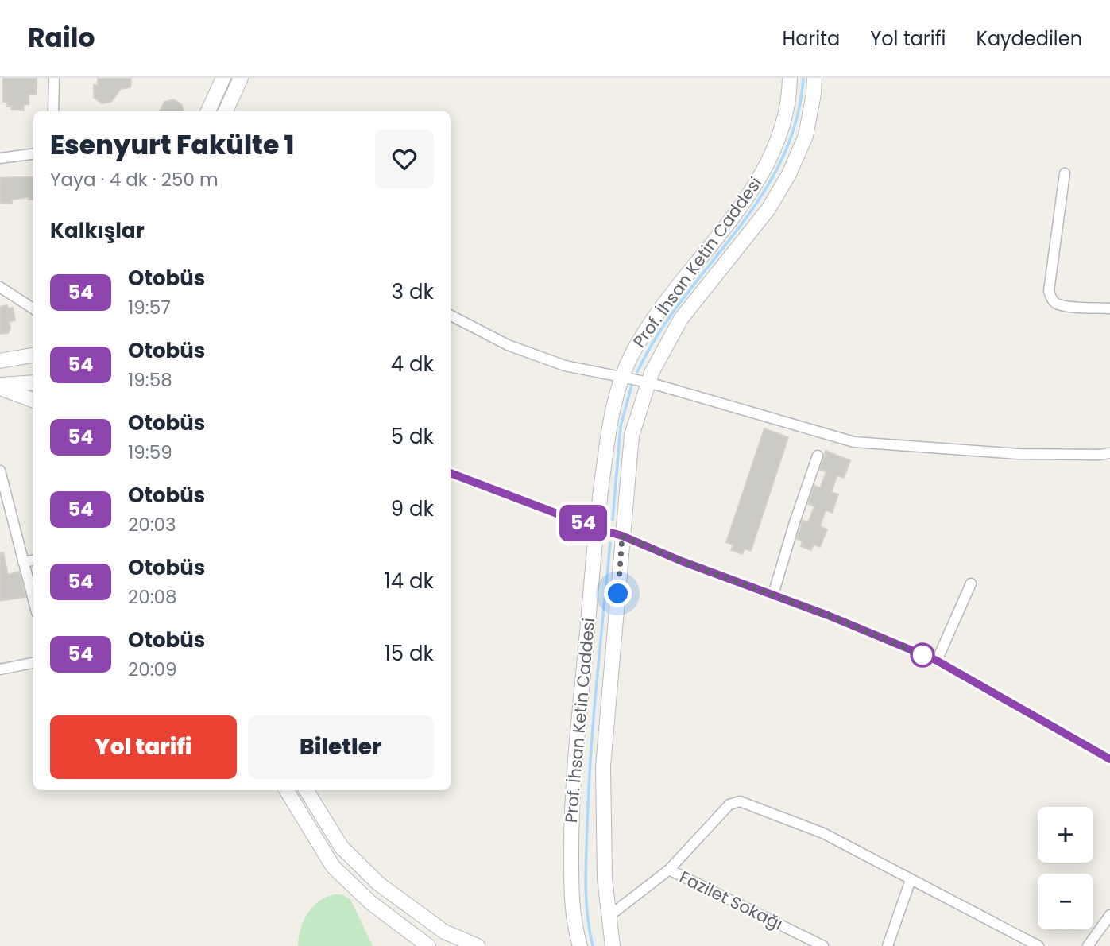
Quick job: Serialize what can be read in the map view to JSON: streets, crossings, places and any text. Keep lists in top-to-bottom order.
{
  "streets": {
    "street": ["Prof. İhsan Ketin Caddesi", "Fazilet Sokağı"]
  },
  "lines": ["bus line 54"],
  "page": {
    "header": "Railo",
    "nav": ["Harita", "Yol tarifi", "Kaydedilen"],
    "on_map": "54",
    "heading": [
      ["Esenyurt Fakülte 1", "Yaya · 4 dk · 250 m"],
      "Kalkışlar"
    ],
    "list": [
      {
        "mark": "54",
        "name": "Otobüs",
        "note": "19:57",
        "value": "3 dk"
      },
      {
        "mark": "54",
        "name": "Otobüs",
        "note": "19:58",
        "value": "4 dk"
      },
      {
        "mark": "54",
        "name": "Otobüs",
        "note": "19:59",
        "value": "5 dk"
      },
      {
        "mark": "54",
        "name": "Otobüs",
        "note": "20:03",
        "value": "9 dk"
      },
      {
        "mark": "54",
        "name": "Otobüs",
        "note": "20:08",
        "value": "14 dk"
      },
      {
        "mark": "54",
        "name": "Otobüs",
        "note": "20:09",
        "value": "15 dk"
      }
    ],
    "buttons": ["Yol tarifi", "Biletler"],
    "map_buttons": ["+", "−"]
  }
}
